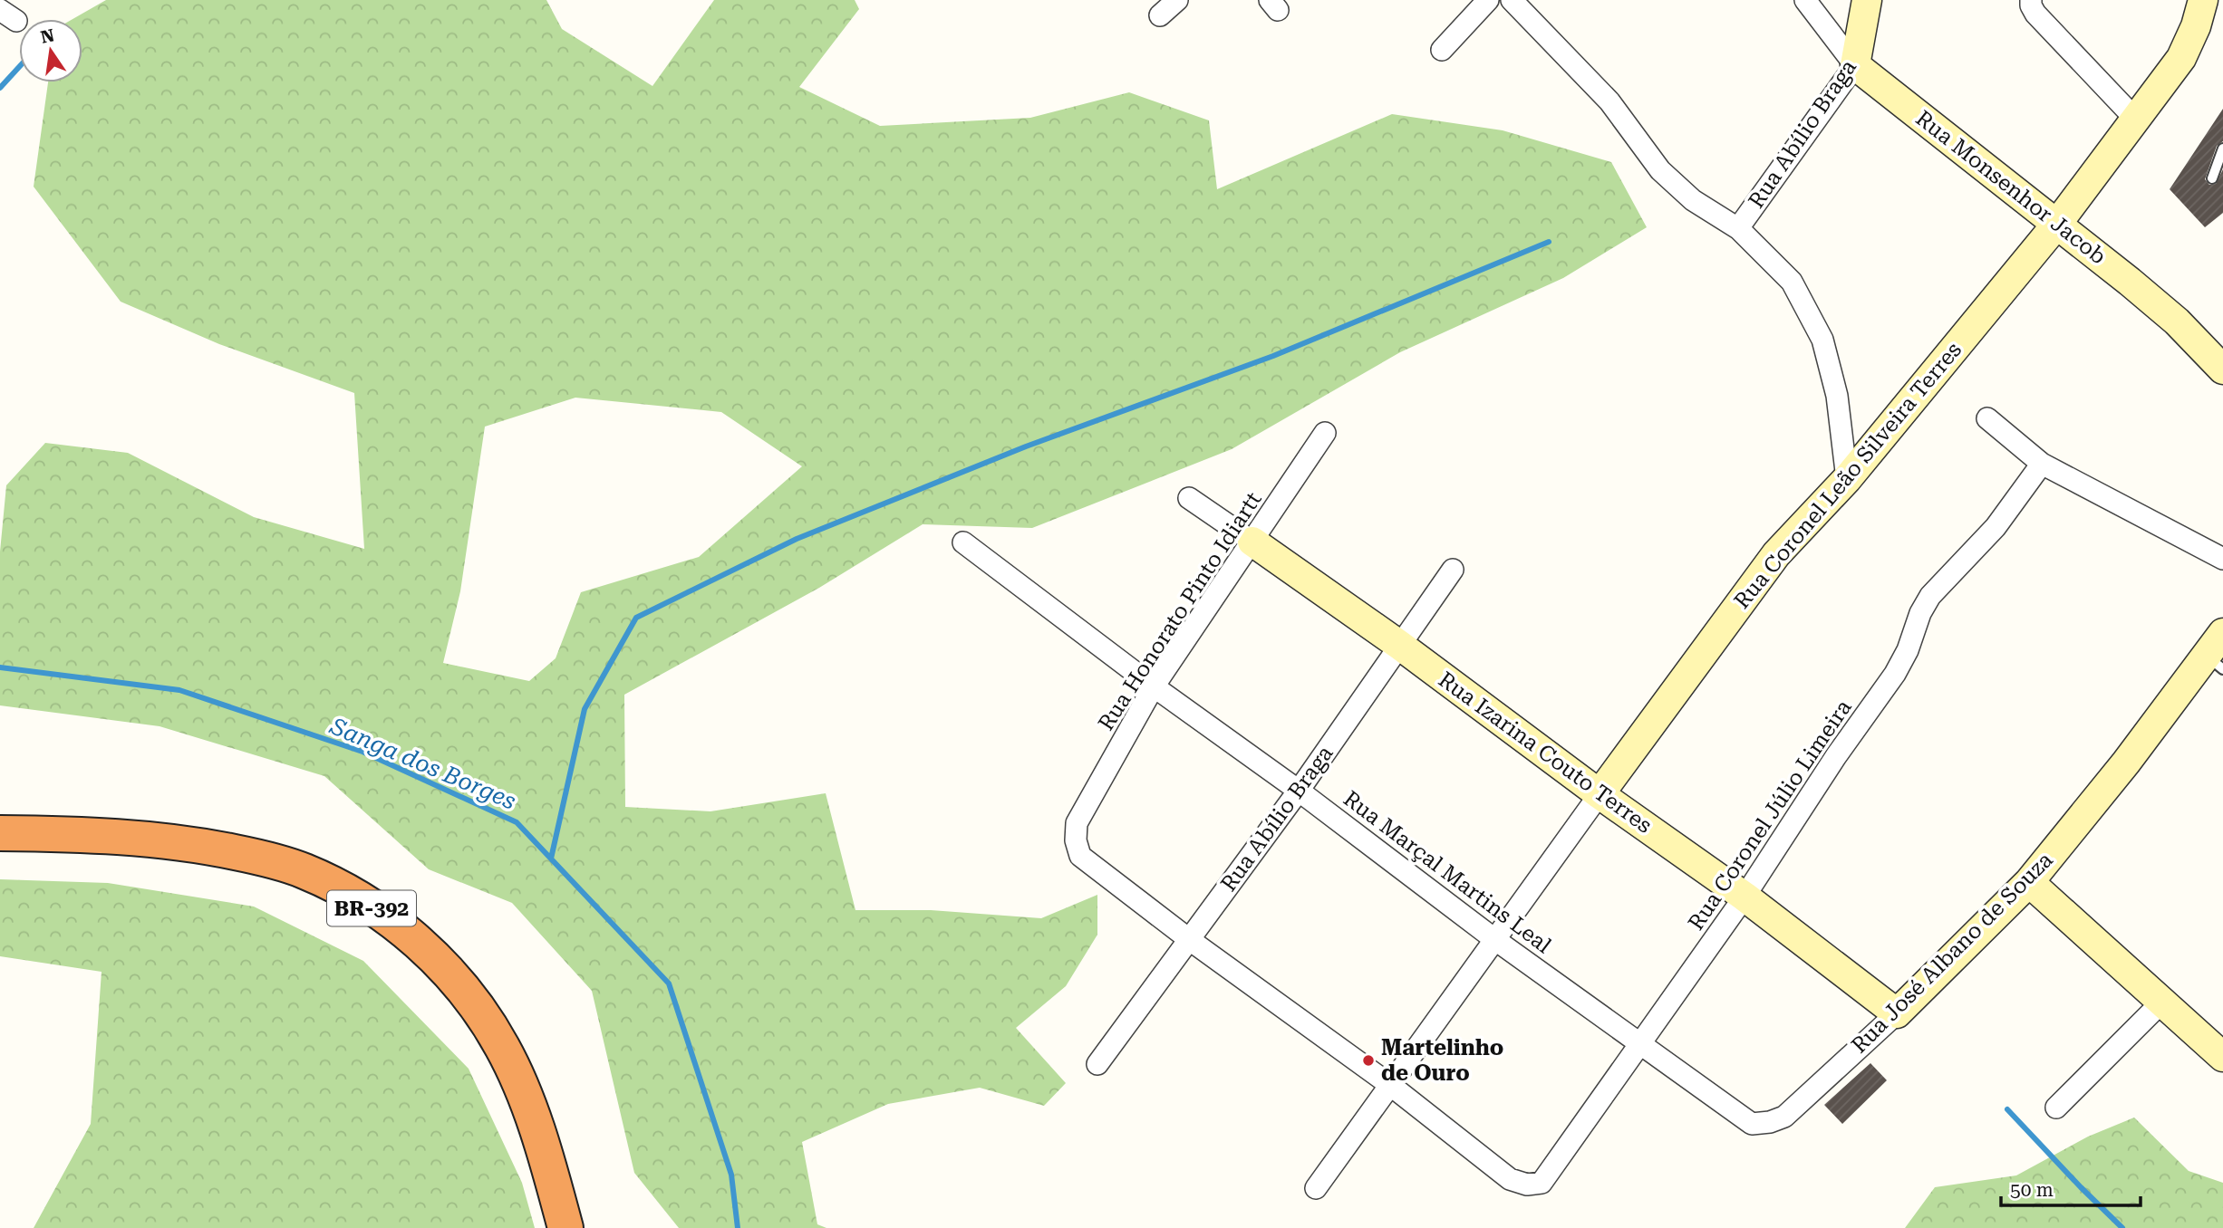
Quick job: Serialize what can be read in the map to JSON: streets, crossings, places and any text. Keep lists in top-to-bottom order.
{
  "streets": {
    "highway": ["BR-392"],
    "street": [
      "Rua Abílio Braga",
      "Rua Monsenhor Jacob",
      "Rua Coronel Leão Silveira Terres",
      "Rua Honorato Pinto Idiartt",
      "Rua Izarina Couto Terres",
      "Rua Coronel Júlio Limeira",
      "Rua Marçal Martins Leal",
      "Rua José Albano de Souza"
    ]
  },
  "crossings": [
    ["Rua Abílio Braga", "Rua Monsenhor Jacob"],
    ["Rua Abílio Braga", "Rua Honorato Pinto Idiartt"],
    ["Rua Abílio Braga", "Rua Izarina Couto Terres"],
    ["Rua Abílio Braga", "Rua Marçal Martins Leal"],
    ["Rua Monsenhor Jacob", "Rua Coronel Leão Silveira Terres"],
    ["Rua Coronel Leão Silveira Terres", "Rua Izarina Couto Terres"],
    ["Rua Honorato Pinto Idiartt", "Rua Izarina Couto Terres"],
    ["Rua Honorato Pinto Idiartt", "Rua Marçal Martins Leal"],
    ["Rua Izarina Couto Terres", "Rua Coronel Júlio Limeira"],
    ["Rua Izarina Couto Terres", "Rua José Albano de Souza"],
    ["Rua Coronel Júlio Limeira", "Rua Marçal Martins Leal"],
    ["Rua Marçal Martins Leal", "Rua José Albano de Souza"]
  ],
  "water": ["Sanga dos Borges"],
  "places": ["Martelinho de Ouro"],
  "scale_bar": "50 m",
  "north": "top"
}
